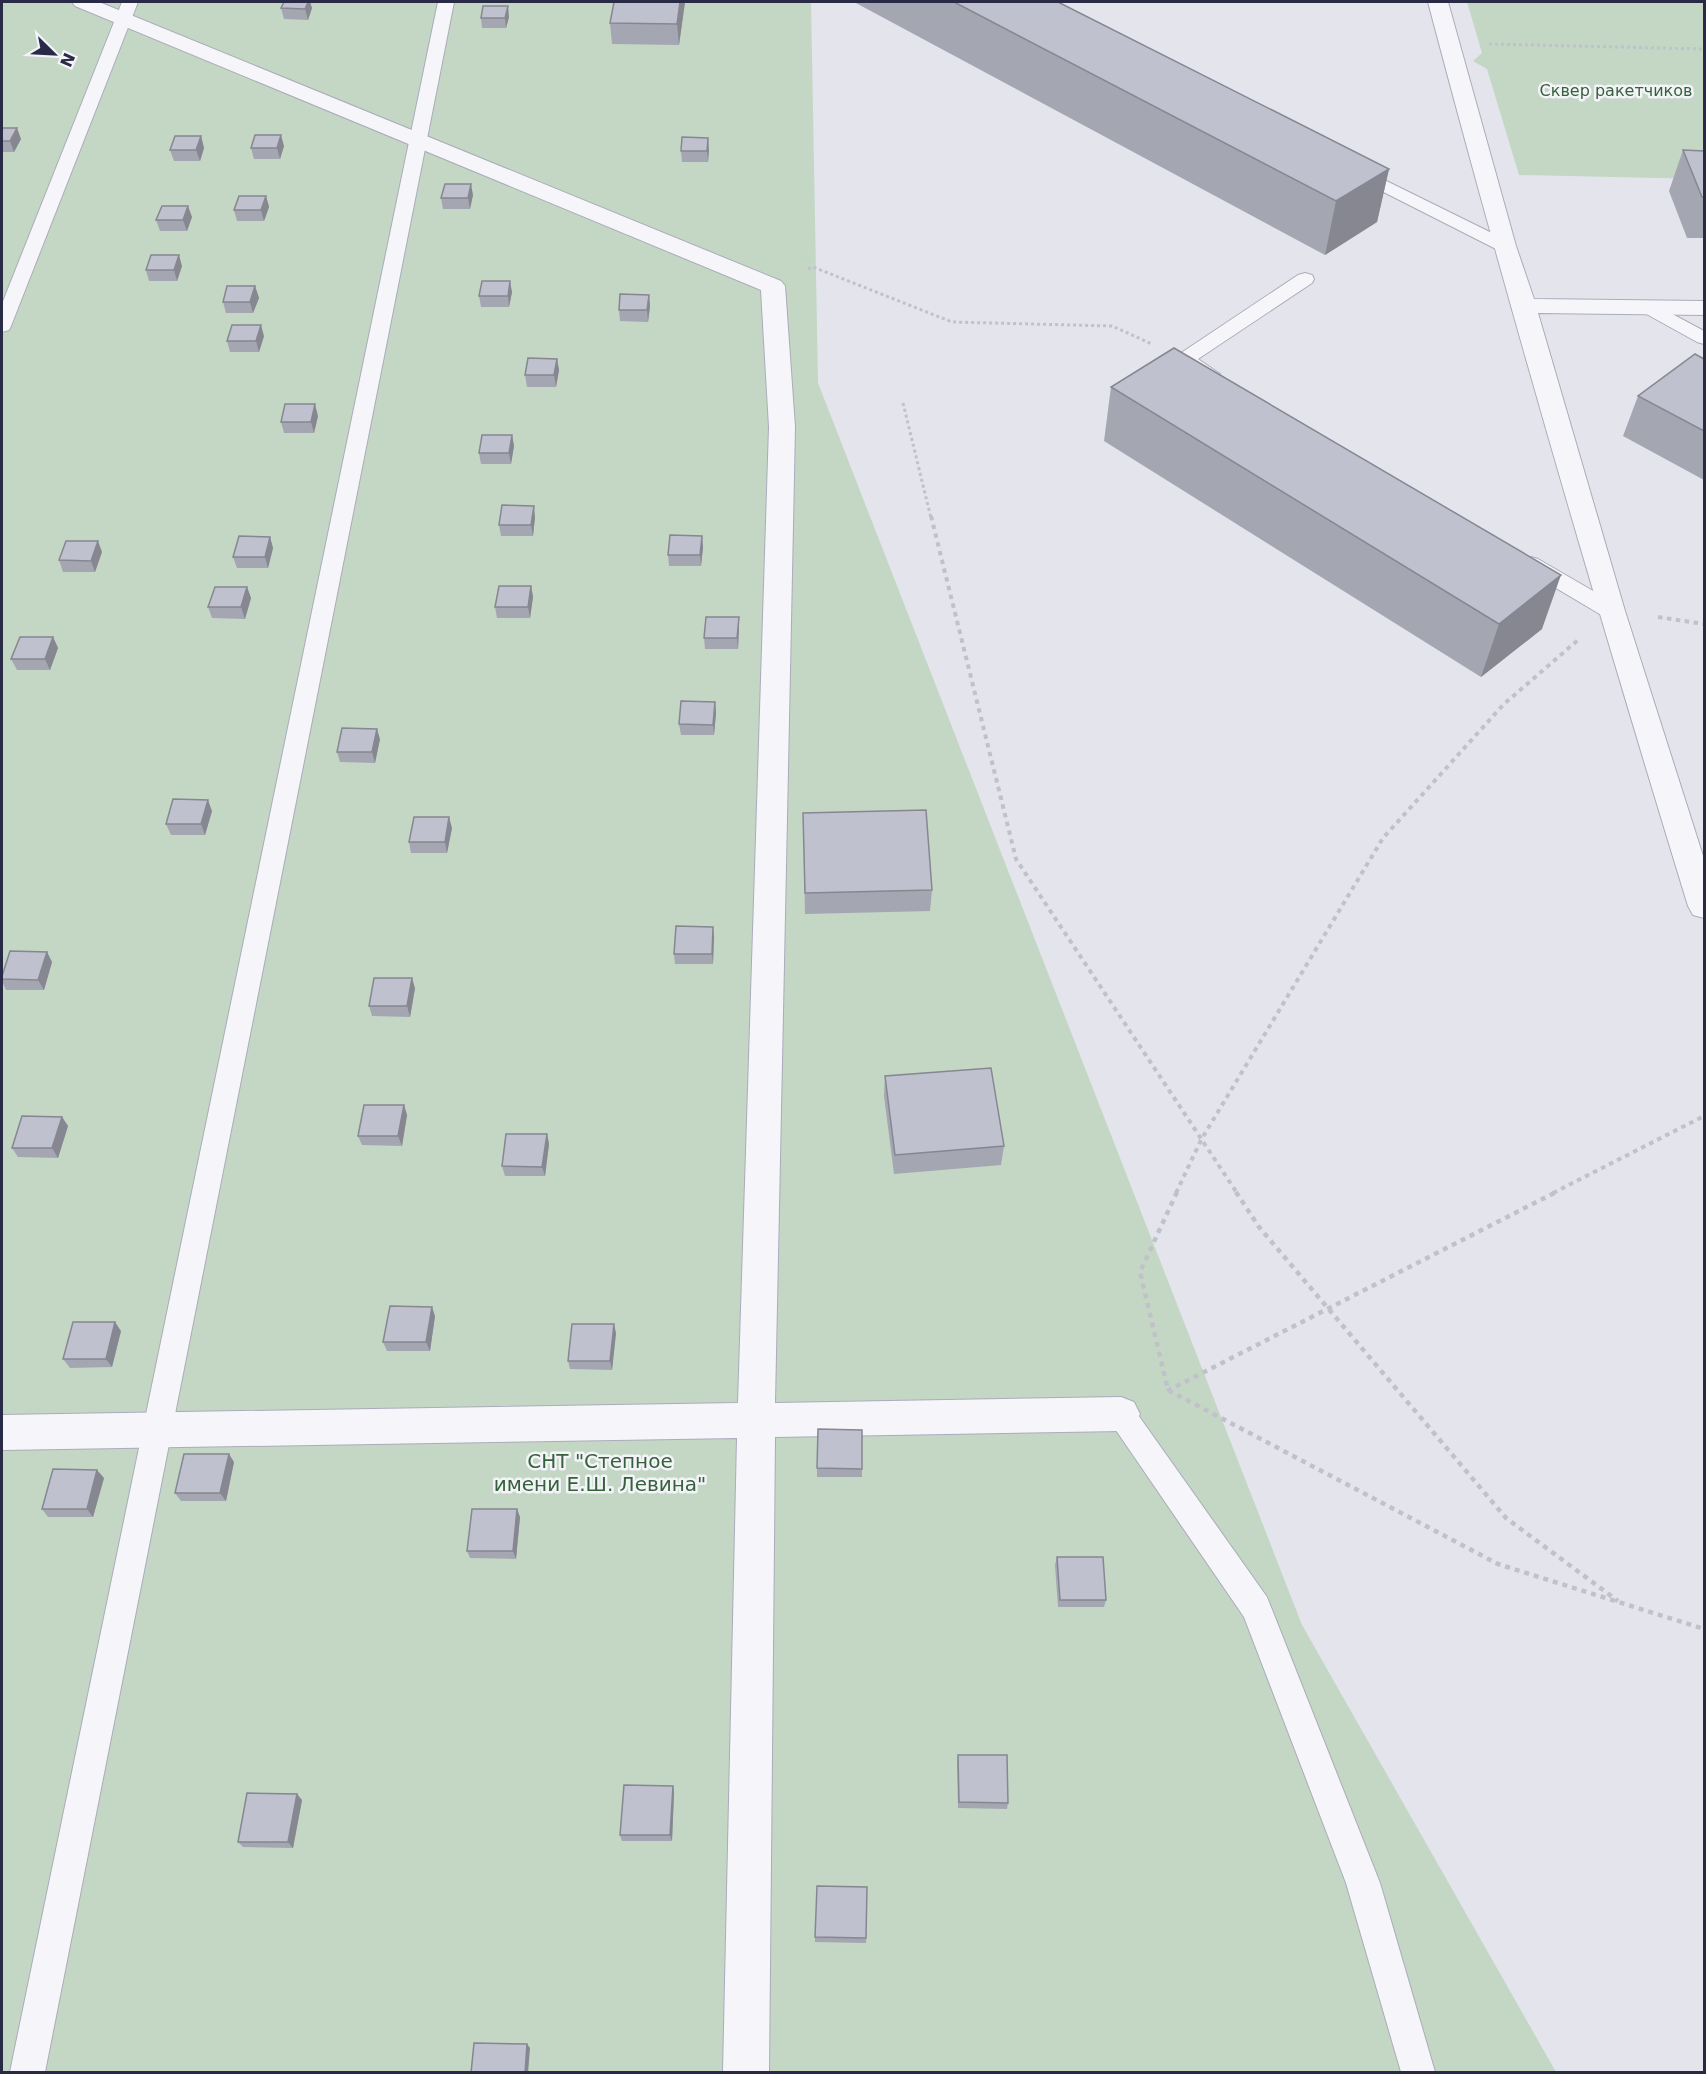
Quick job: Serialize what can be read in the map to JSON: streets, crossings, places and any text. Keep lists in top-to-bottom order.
{
  "parks": ["Сквер ракетчиков", "СНТ \"Степное имени Е.Ш. Левина\""],
  "north": "bottom right"
}
